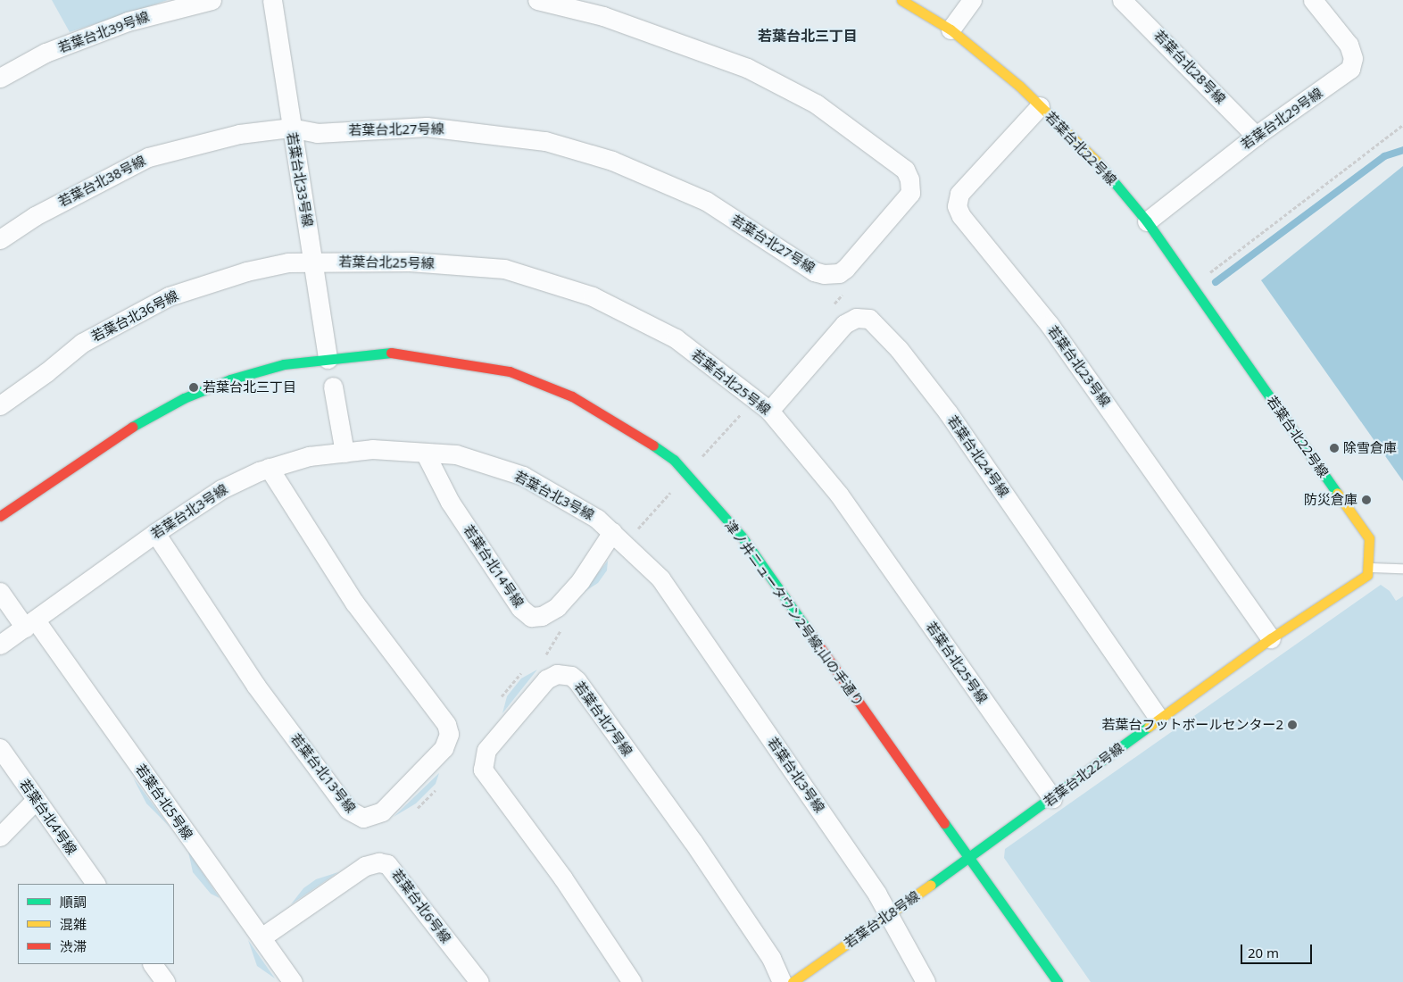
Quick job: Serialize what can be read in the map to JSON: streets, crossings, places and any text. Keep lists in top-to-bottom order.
{
  "streets": {
    "street": [
      "若葉台北39号線",
      "若葉台北28号線",
      "若葉台北29号線",
      "若葉台北27号線",
      "若葉台北22号線",
      "若葉台北33号線",
      "若葉台北38号線",
      "若葉台北25号線",
      "若葉台北36号線",
      "若葉台北23号線",
      "若葉台北24号線",
      "若葉台北3号線",
      "若葉台北14号線",
      "津ノ井ニュータウン2号線;山の手通り",
      "若葉台北7号線",
      "若葉台北13号線",
      "若葉台北5号線",
      "若葉台北4号線",
      "若葉台北6号線",
      "若葉台北8号線"
    ]
  },
  "crossings": [
    ["若葉台北28号線", "若葉台北29号線"],
    ["若葉台北29号線", "若葉台北22号線"],
    ["若葉台北27号線", "若葉台北33号線"],
    ["若葉台北27号線", "若葉台北38号線"],
    ["若葉台北22号線", "若葉台北25号線"],
    ["若葉台北22号線", "若葉台北23号線"],
    ["若葉台北22号線", "若葉台北24号線"],
    ["若葉台北22号線", "津ノ井ニュータウン2号線;山の手通り"],
    ["若葉台北22号線", "若葉台北8号線"],
    ["若葉台北33号線", "若葉台北38号線"],
    ["若葉台北33号線", "若葉台北25号線"],
    ["若葉台北33号線", "若葉台北36号線"],
    ["若葉台北33号線", "津ノ井ニュータウン2号線;山の手通り"],
    ["若葉台北25号線", "若葉台北36号線"],
    ["若葉台北25号線", "若葉台北24号線"],
    ["若葉台北3号線", "若葉台北14号線"],
    ["若葉台北3号線", "若葉台北13号線"],
    ["若葉台北3号線", "若葉台北5号線"],
    ["若葉台北3号線", "若葉台北8号線"],
    ["津ノ井ニュータウン2号線;山の手通り", "若葉台北8号線"],
    ["若葉台北5号線", "若葉台北6号線"]
  ],
  "districts": ["若葉台北三丁目"],
  "places": [
    "若葉台北三丁目",
    "除雪倉庫",
    "防災倉庫",
    "若葉台フットボールセンター2"
  ],
  "legend": ["順調", "混雑", "渋滞"],
  "scale_bar": "20 m"
}
